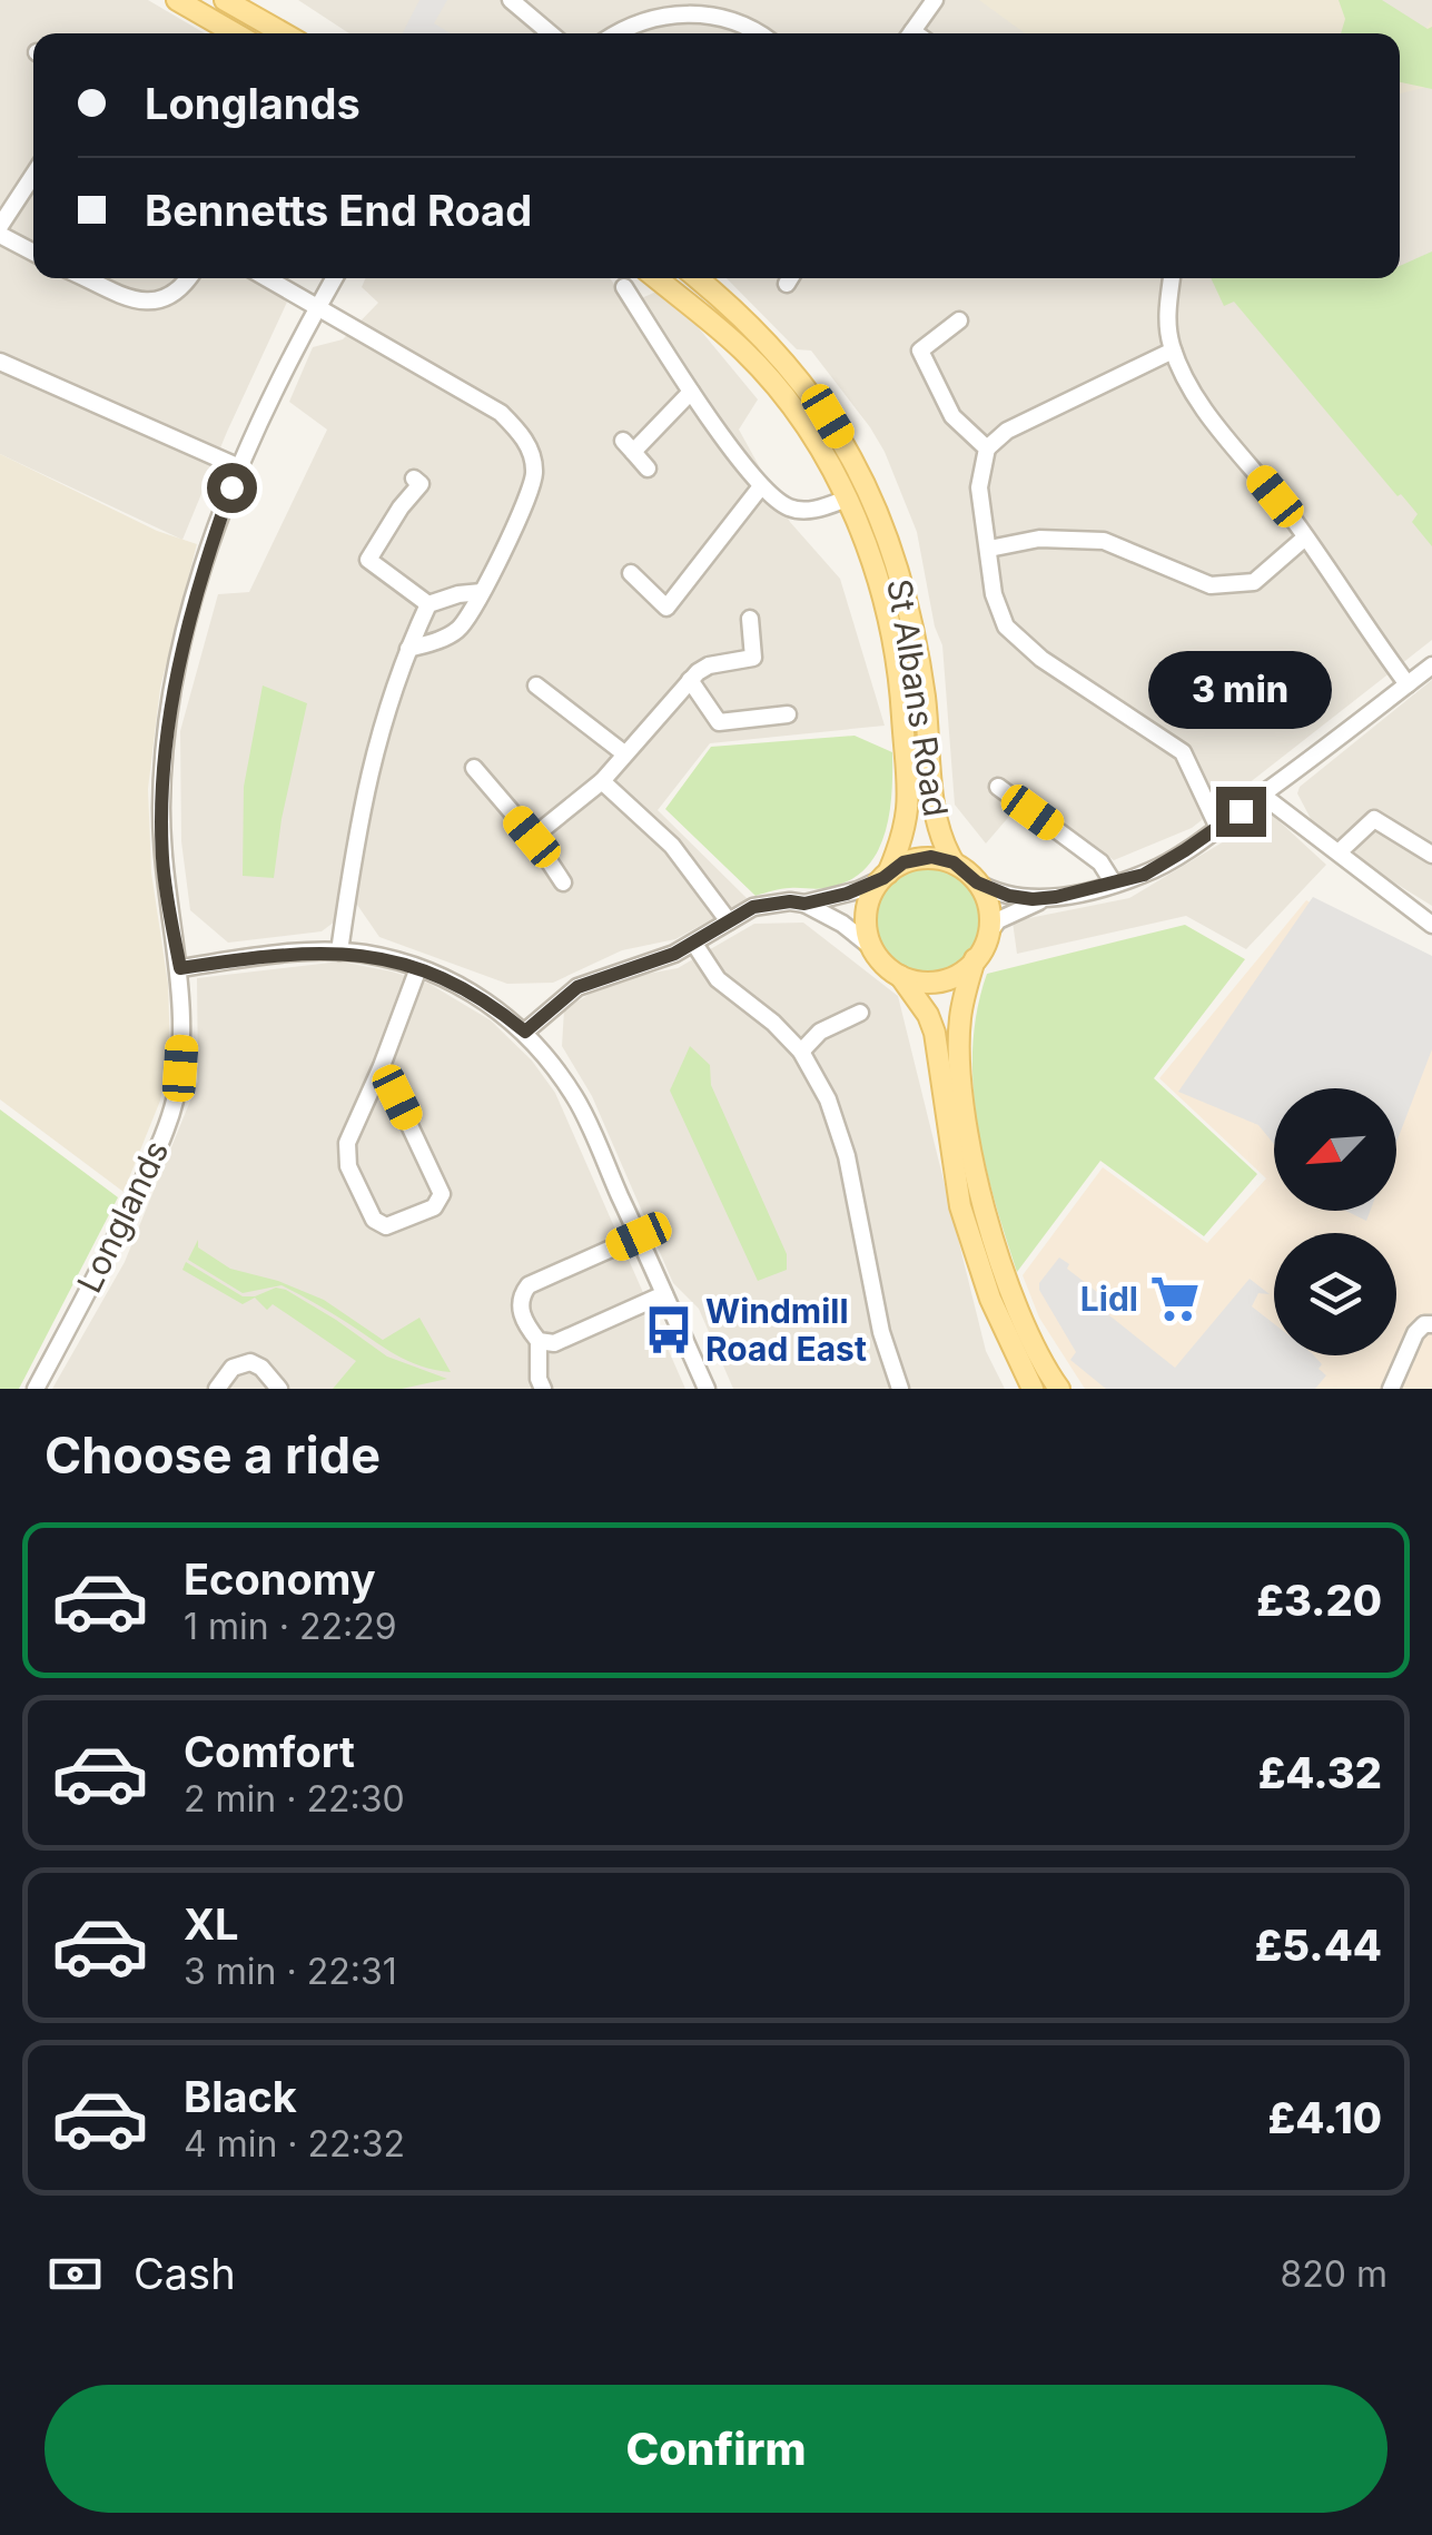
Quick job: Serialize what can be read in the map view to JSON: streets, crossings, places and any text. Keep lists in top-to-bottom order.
{
  "streets": {
    "main road": ["St Albans Road"],
    "street": ["Longlands"]
  },
  "places": {
    "supermarket": ["Lidl"],
    "bus stop": ["Windmill Road East"]
  },
  "north": "bottom left",
  "page": {
    "banner": ["Longlands", "Bennetts End Road"],
    "bubble": "3 min",
    "heading": "Choose a ride",
    "list": [
      {
        "name": "Economy",
        "note": "1 min · 22:29",
        "value": "£3.20"
      },
      {
        "name": "Comfort",
        "note": "2 min · 22:30",
        "value": "£4.32"
      },
      {
        "name": "XL",
        "note": "3 min · 22:31",
        "value": "£5.44"
      },
      {
        "name": "Black",
        "note": "4 min · 22:32",
        "value": "£4.10"
      }
    ],
    "pay": ["Cash", "820 m"],
    "buttons": "Confirm"
  }
}
